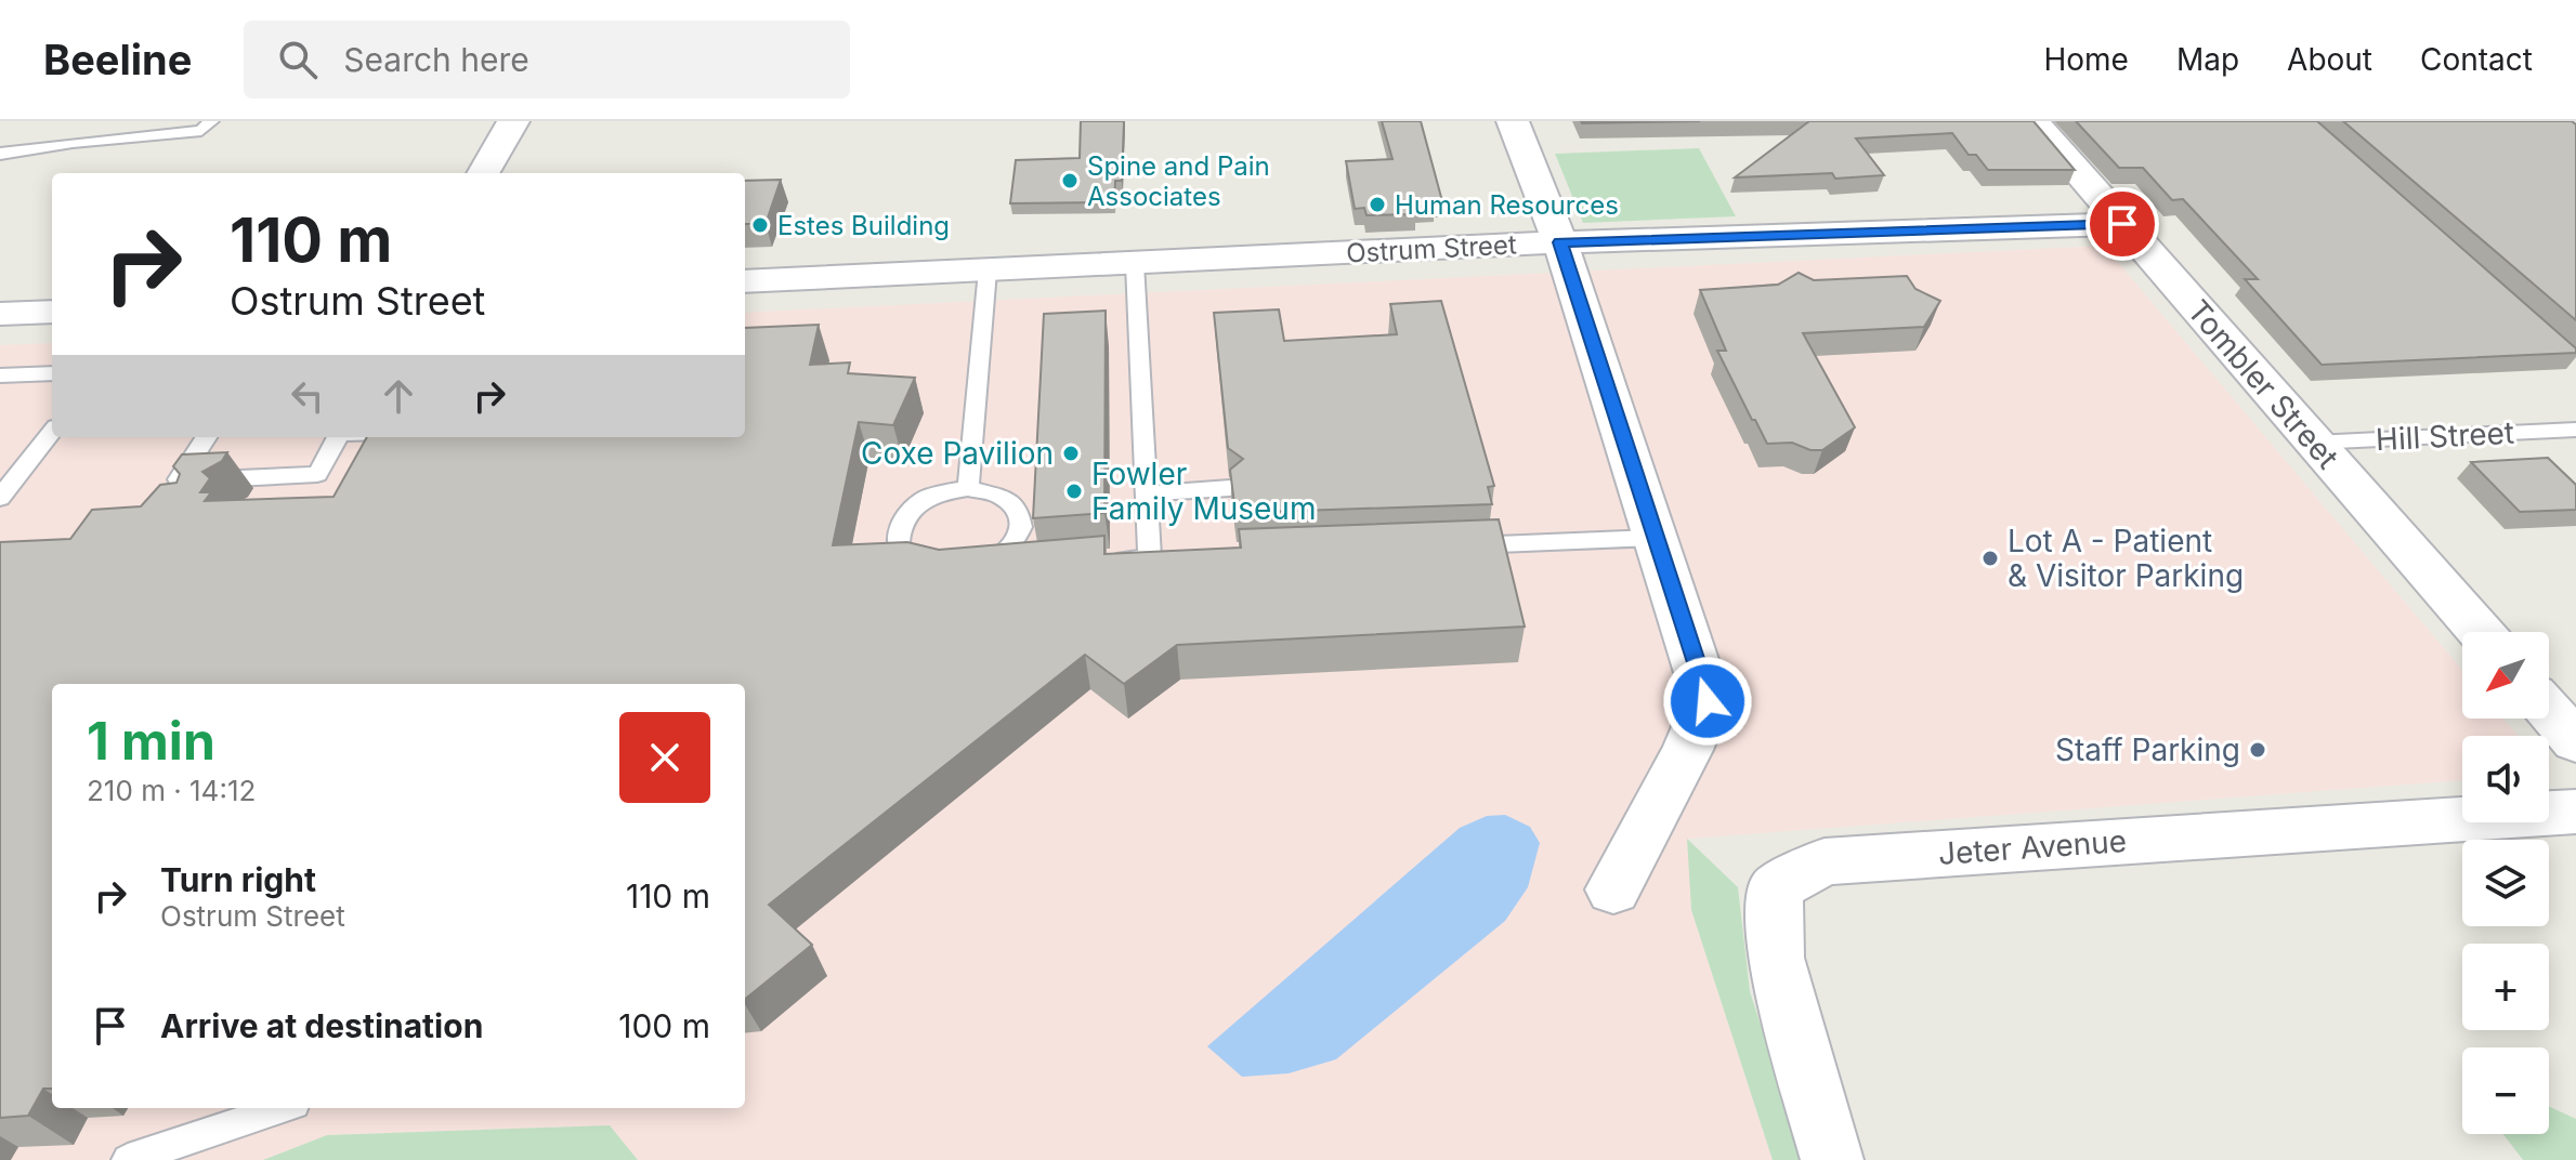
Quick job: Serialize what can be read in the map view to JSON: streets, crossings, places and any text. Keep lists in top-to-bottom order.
{
  "streets": {
    "street": ["Ostrum Street", "Tombler Street", "Jeter Avenue"],
    "lane": ["Hill Street"]
  },
  "crossings": [
    ["Ostrum Street", "Tombler Street"],
    ["Tombler Street", "Hill Street"]
  ],
  "places": [
    "Spine and Pain Associates",
    "Human Resources",
    "Estes Building",
    "Coxe Pavilion",
    "Fowler Family Museum",
    "Lot A - Patient & Visitor Parking",
    "Staff Parking"
  ],
  "north": "bottom left",
  "page": {
    "header": "Beeline",
    "search": "Search here",
    "nav": [
      "Home",
      "Map",
      "About",
      "Contact"
    ],
    "turn": ["110 m", "Ostrum Street"],
    "map_buttons": ["+", "−"],
    "heading": ["1 min", "210 m · 14:12"],
    "list": [
      {
        "name": "Turn right",
        "note": "Ostrum Street",
        "value": "110 m"
      },
      {
        "name": "Arrive at destination",
        "value": "100 m"
      }
    ]
  }
}
